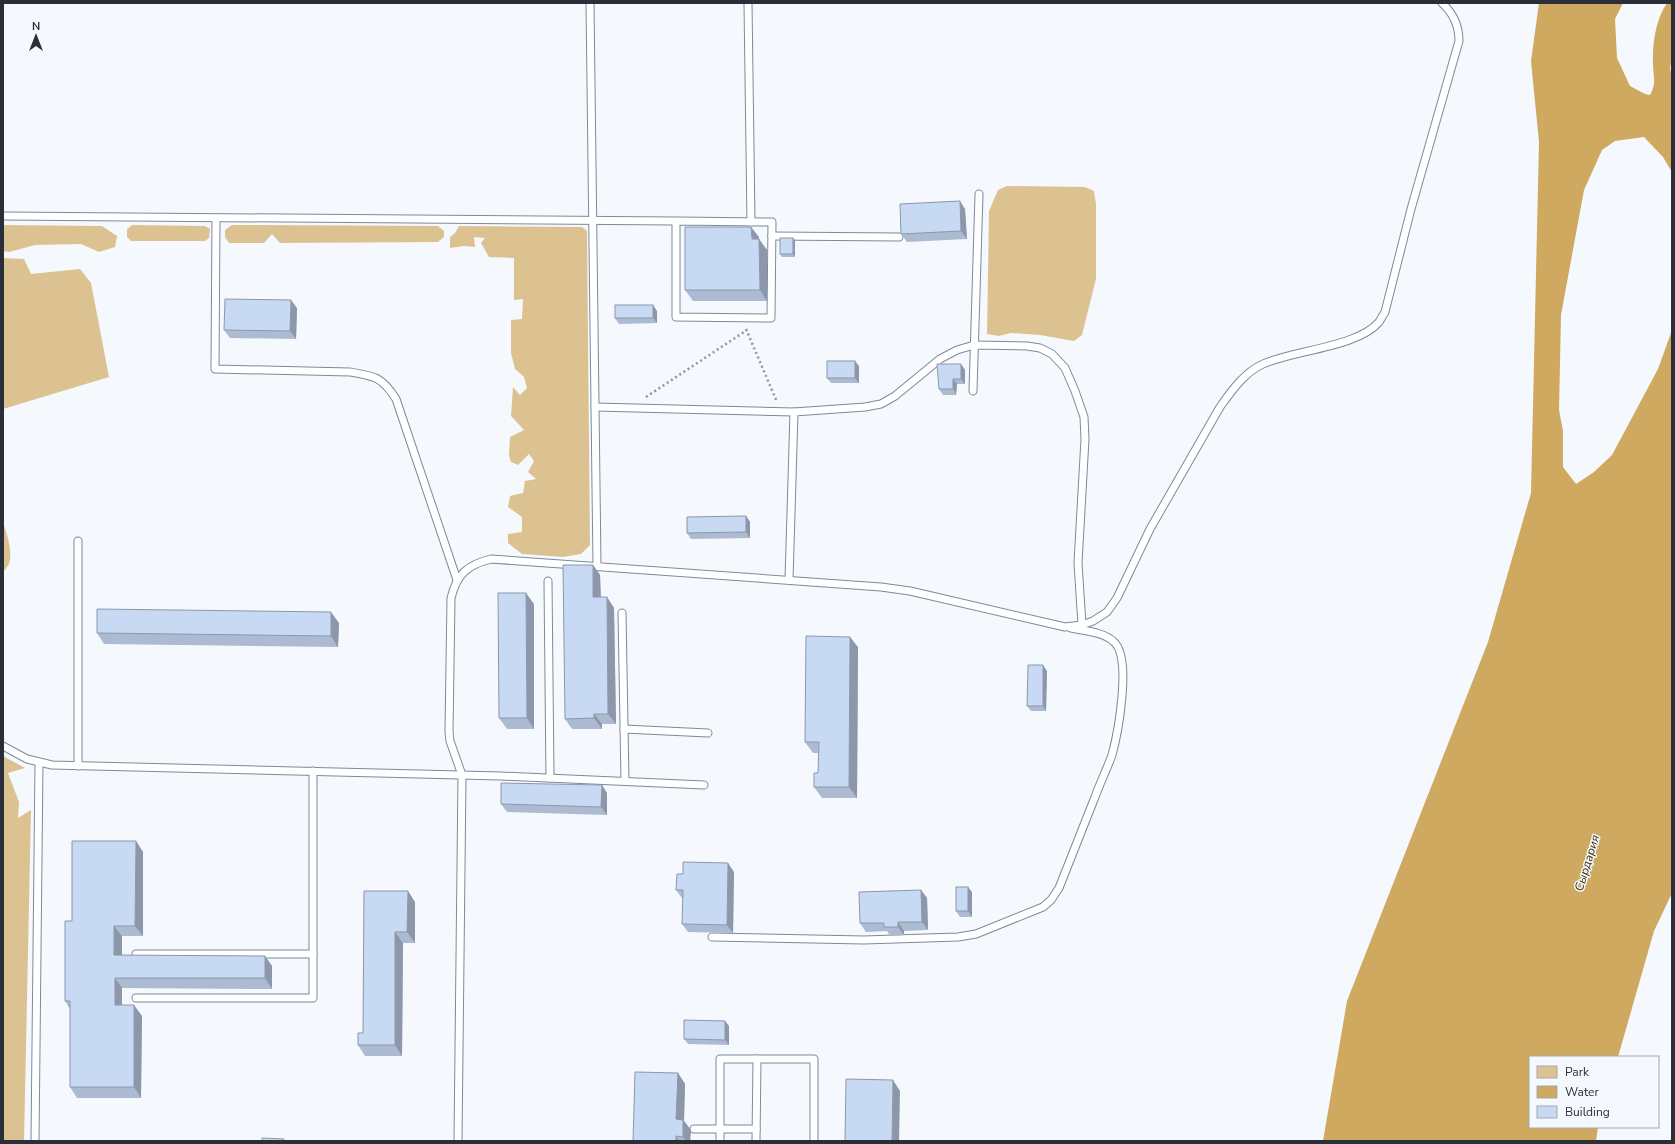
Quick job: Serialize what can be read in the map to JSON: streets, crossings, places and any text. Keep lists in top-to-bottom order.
{
  "water": ["Сырдария"],
  "legend": ["Park", "Water", "Building"],
  "north": "top"
}
